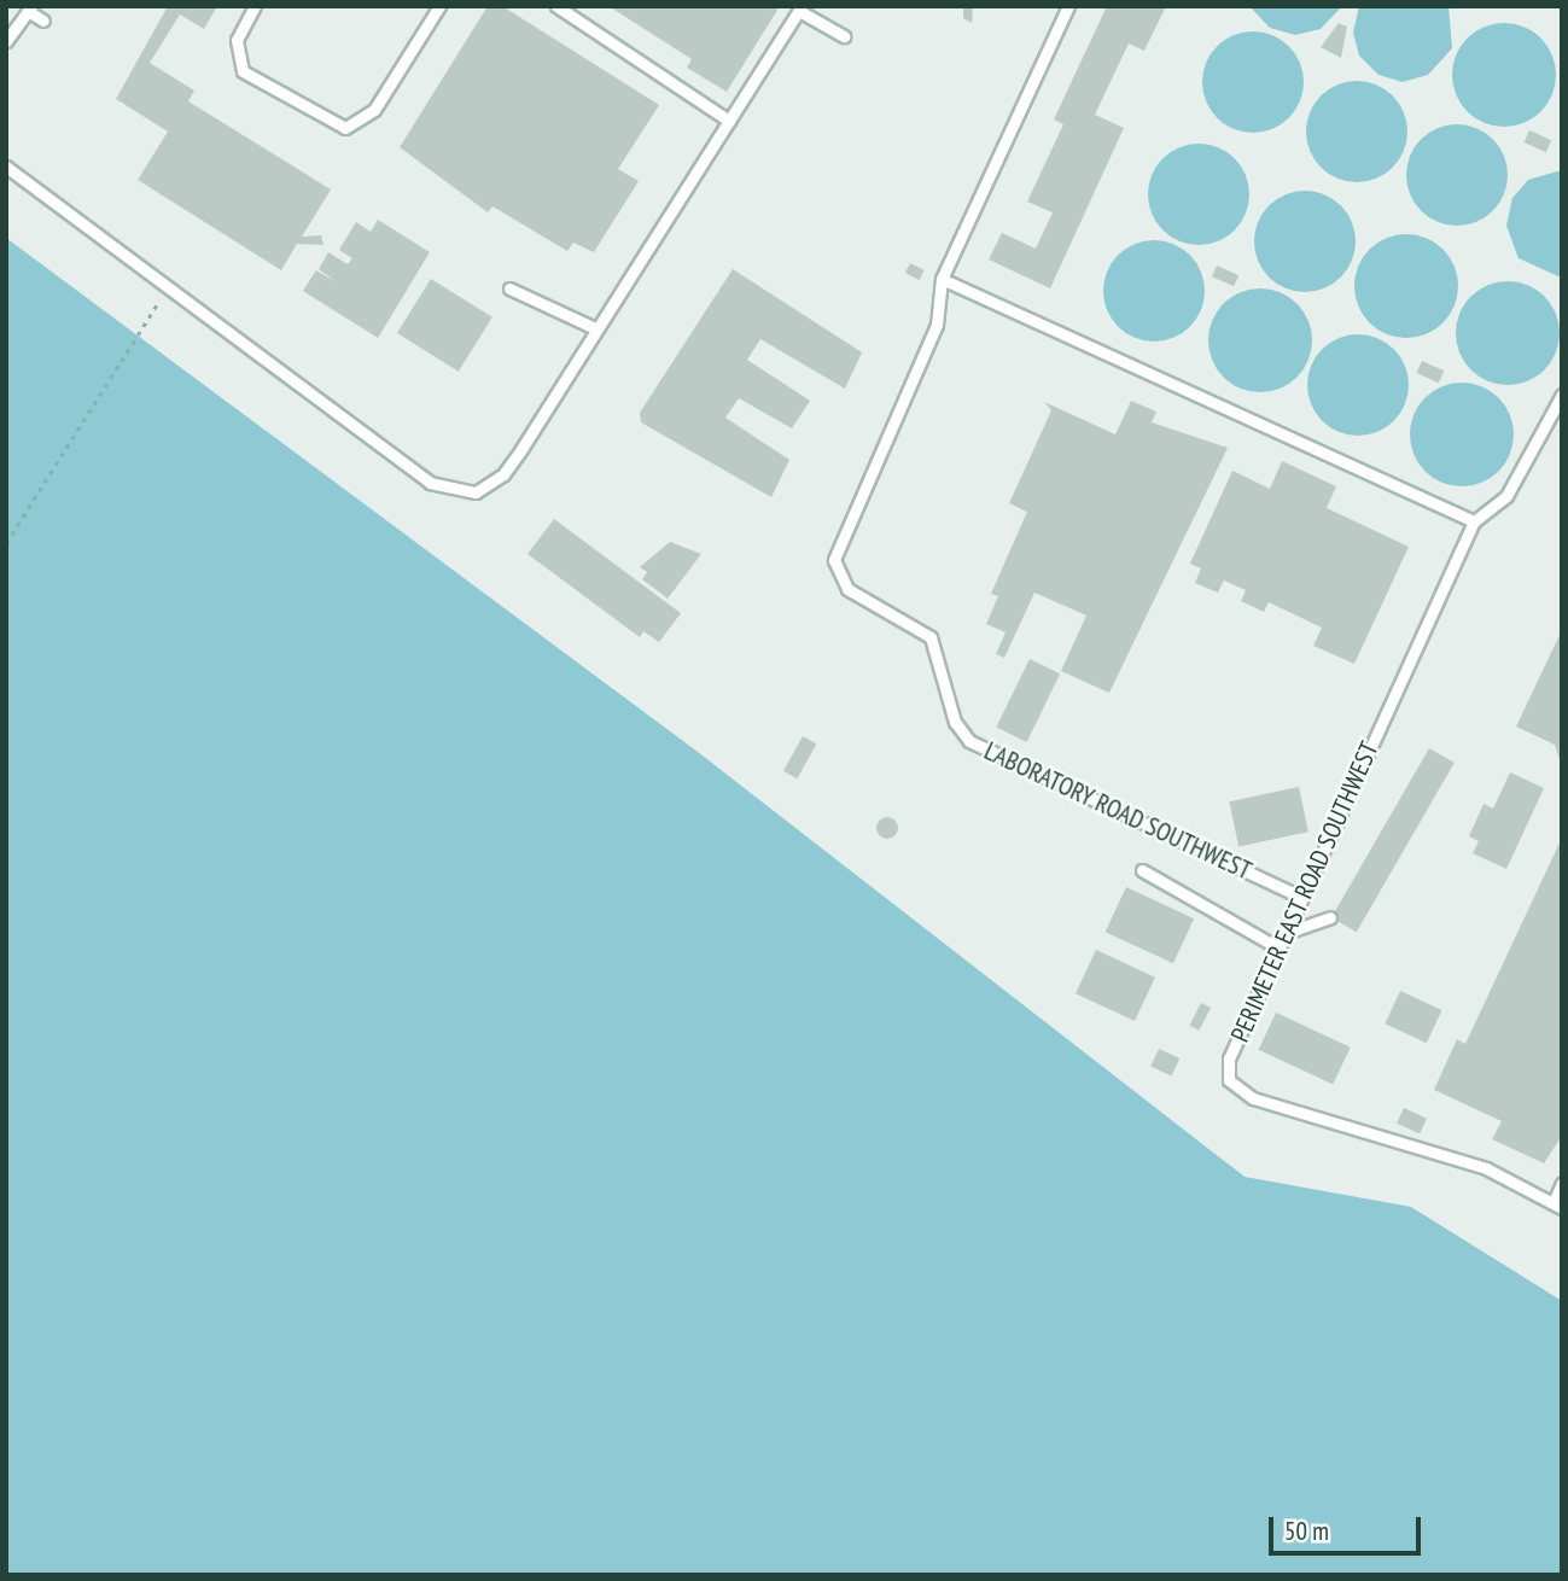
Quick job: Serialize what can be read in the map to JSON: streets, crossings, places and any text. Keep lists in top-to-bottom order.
{
  "streets": {
    "lane": ["LABORATORY ROAD SOUTHWEST", "PERIMETER EAST ROAD SOUTHWEST"]
  },
  "crossings": [
    ["LABORATORY ROAD SOUTHWEST", "PERIMETER EAST ROAD SOUTHWEST"]
  ],
  "scale_bar": "50 m"
}
